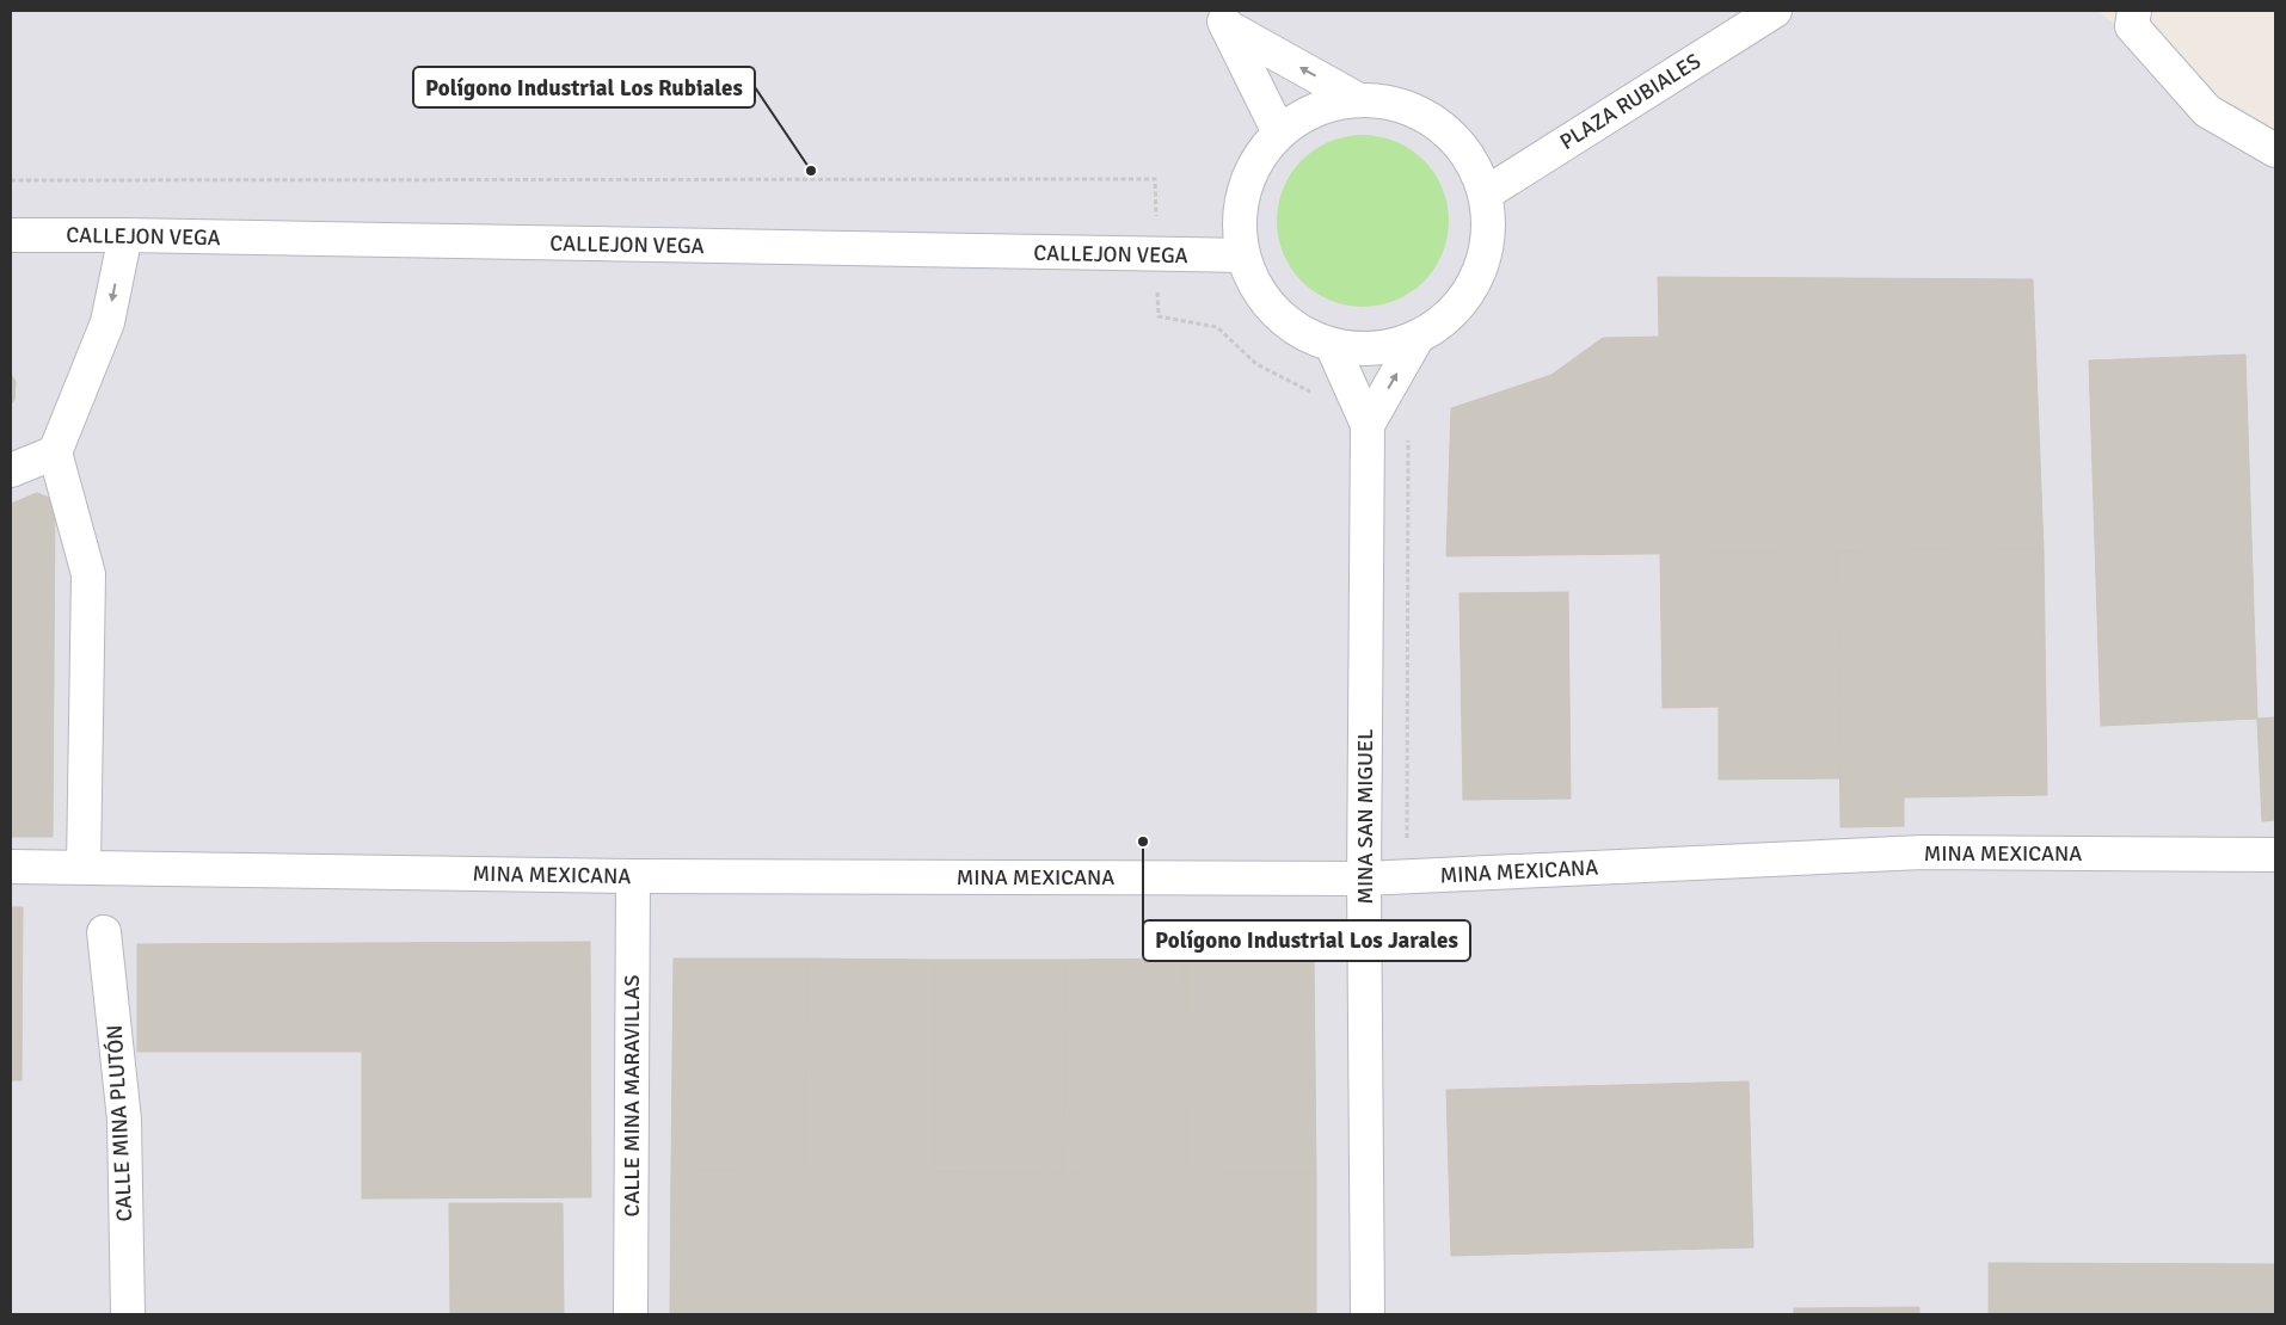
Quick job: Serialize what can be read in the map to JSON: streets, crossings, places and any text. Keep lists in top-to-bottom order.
{
  "streets": {
    "street": [
      "PLAZA RUBIALES",
      "CALLEJON VEGA",
      "MINA SAN MIGUEL",
      "MINA MEXICANA",
      "CALLE MINA MARAVILLAS",
      "CALLE MINA PLUTÓN"
    ]
  },
  "crossings": [
    ["MINA SAN MIGUEL", "MINA MEXICANA"],
    ["MINA MEXICANA", "CALLE MINA MARAVILLAS"]
  ],
  "places": ["Polígono Industrial Los Rubiales", "Polígono Industrial Los Jarales"]
}
